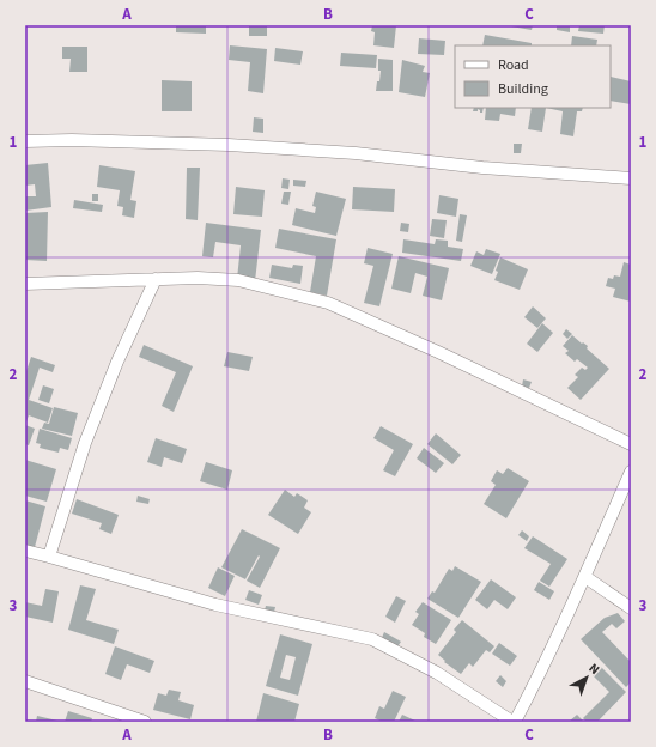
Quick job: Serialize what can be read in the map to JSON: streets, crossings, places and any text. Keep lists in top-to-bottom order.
{
  "legend": ["Road", "Building"],
  "north": "top right",
  "grid": {
    "columns": ["A", "B", "C"],
    "rows": ["1", "2", "3"]
  }
}
